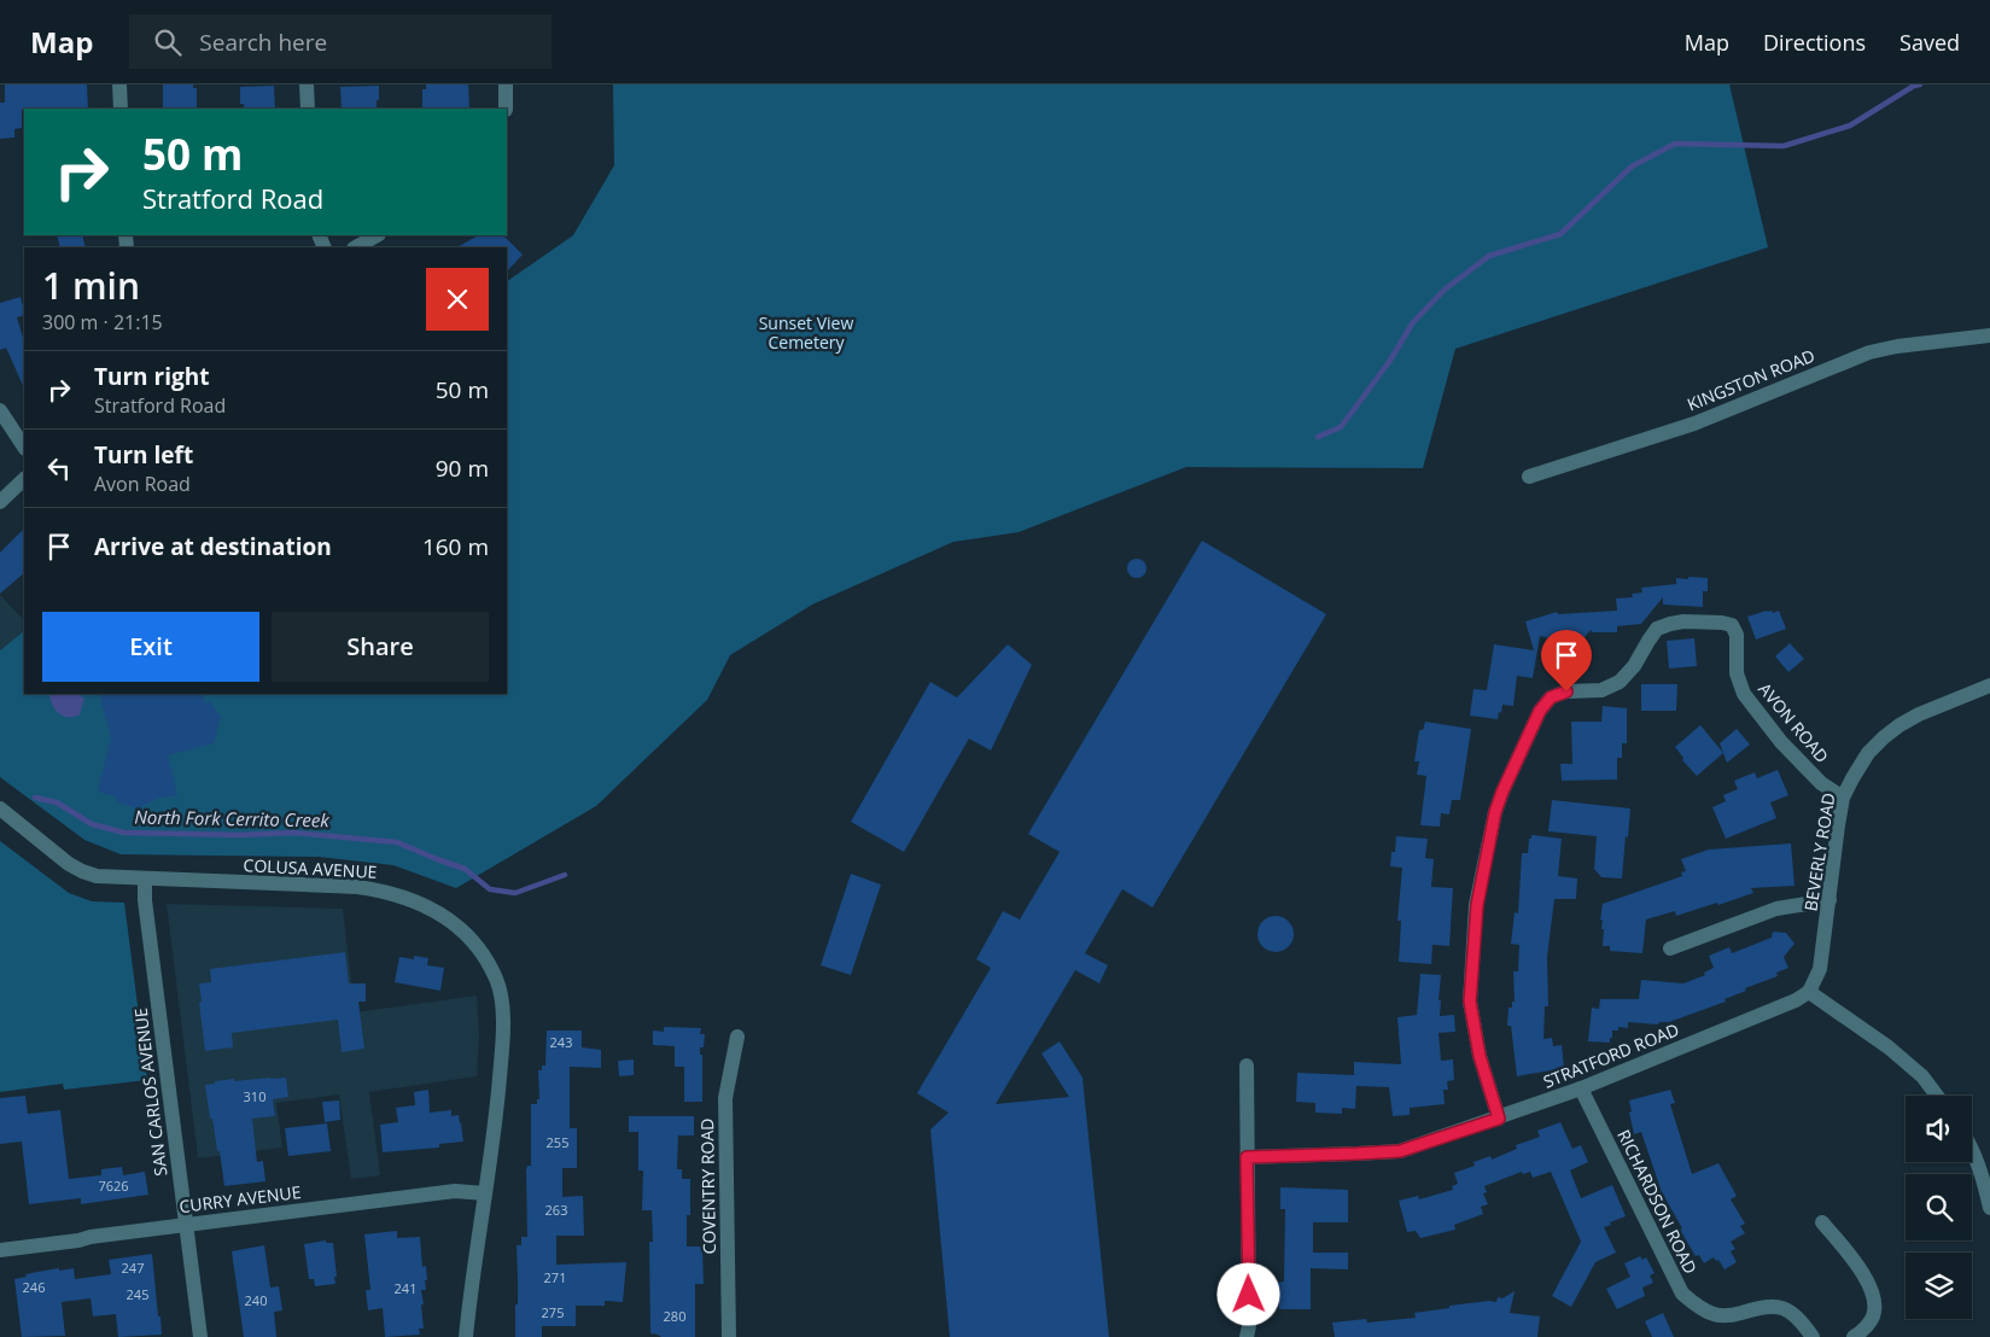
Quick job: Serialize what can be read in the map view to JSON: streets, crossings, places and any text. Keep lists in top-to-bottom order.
{
  "streets": {
    "street": [
      "KINGSTON ROAD",
      "AVON ROAD",
      "BEVERLY ROAD",
      "COLUSA AVENUE",
      "STRATFORD ROAD",
      "SAN CARLOS AVENUE",
      "COVENTRY ROAD",
      "CURRY AVENUE",
      "RICHARDSON ROAD"
    ]
  },
  "crossings": [
    ["AVON ROAD", "BEVERLY ROAD"],
    ["AVON ROAD", "STRATFORD ROAD"],
    ["BEVERLY ROAD", "STRATFORD ROAD"],
    ["COLUSA AVENUE", "SAN CARLOS AVENUE"],
    ["COLUSA AVENUE", "CURRY AVENUE"],
    ["STRATFORD ROAD", "RICHARDSON ROAD"],
    ["SAN CARLOS AVENUE", "CURRY AVENUE"]
  ],
  "water": ["North Fork Cerrito Creek"],
  "parks": ["Sunset View Cemetery"],
  "house_numbers": [
    "243",
    "310",
    "255",
    "7626",
    "263",
    "247",
    "271",
    "246",
    "241",
    "245",
    "240",
    "275",
    "280"
  ],
  "page": {
    "header": "Map",
    "search": "Search here",
    "nav": ["Map", "Directions", "Saved"],
    "turn": ["50 m", "Stratford Road"],
    "heading": ["1 min", "300 m · 21:15"],
    "list": [
      {
        "name": "Turn right",
        "note": "Stratford Road",
        "value": "50 m"
      },
      {
        "name": "Turn left",
        "note": "Avon Road",
        "value": "90 m"
      },
      {
        "name": "Arrive at destination",
        "value": "160 m"
      }
    ],
    "buttons": ["Exit", "Share"]
  }
}
